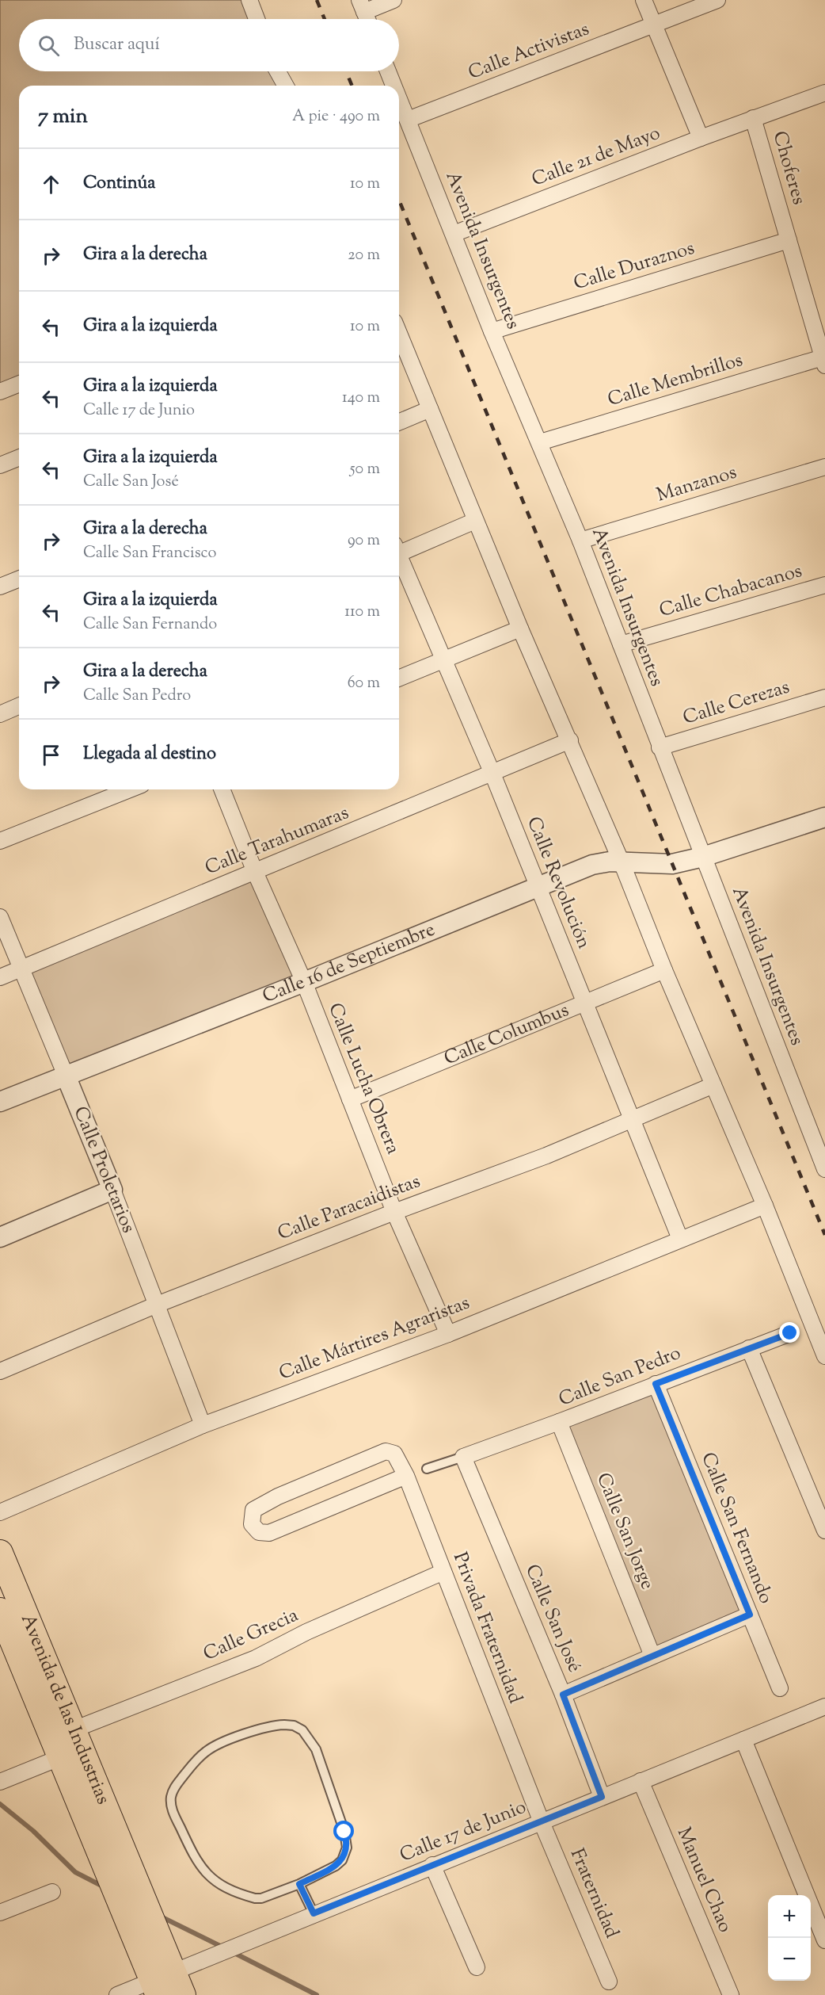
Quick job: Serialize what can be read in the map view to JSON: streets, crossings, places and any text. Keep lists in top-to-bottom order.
{
  "streets": {
    "main road": ["Avenida de las Industrias"],
    "street": [
      "Calle Activistas",
      "Calle 21 de Mayo",
      "Choferes",
      "Avenida Insurgentes",
      "Calle Duraznos",
      "Calle Membrillos",
      "Manzanos",
      "Calle Chabacanos",
      "Calle Cerezas",
      "Calle Tarahumaras",
      "Calle Revolución",
      "Calle 16 de Septiembre",
      "Calle Columbus",
      "Calle Lucha Obrera",
      "Calle Proletarios",
      "Calle Paracaidistas",
      "Calle Mártires Agraristas",
      "Calle San Pedro",
      "Calle San Fernando",
      "Calle San Jorge",
      "Calle San José",
      "Privada Fraternidad",
      "Calle Grecia",
      "Calle 17 de Junio",
      "Manuel Chao",
      "Fraternidad"
    ]
  },
  "crossings": [
    ["Calle Activistas", "Avenida Insurgentes"],
    ["Calle 21 de Mayo", "Choferes"],
    ["Calle 21 de Mayo", "Avenida Insurgentes"],
    ["Choferes", "Calle Duraznos"],
    ["Choferes", "Calle Membrillos"],
    ["Avenida Insurgentes", "Calle Duraznos"],
    ["Avenida Insurgentes", "Calle Membrillos"],
    ["Avenida Insurgentes", "Manzanos"],
    ["Avenida Insurgentes", "Calle Chabacanos"],
    ["Avenida Insurgentes", "Calle Cerezas"],
    ["Avenida Insurgentes", "Calle 16 de Septiembre"],
    ["Calle Tarahumaras", "Calle Revolución"],
    ["Calle Tarahumaras", "Calle Lucha Obrera"],
    ["Calle Tarahumaras", "Calle Proletarios"],
    ["Calle Revolución", "Calle 16 de Septiembre"],
    ["Calle Revolución", "Calle Columbus"],
    ["Calle Revolución", "Calle Paracaidistas"],
    ["Calle Revolución", "Calle Mártires Agraristas"],
    ["Calle 16 de Septiembre", "Calle Lucha Obrera"],
    ["Calle 16 de Septiembre", "Calle Proletarios"],
    ["Calle Columbus", "Calle Lucha Obrera"],
    ["Calle Lucha Obrera", "Calle Paracaidistas"],
    ["Calle Lucha Obrera", "Calle Mártires Agraristas"],
    ["Calle Proletarios", "Calle Paracaidistas"],
    ["Calle Proletarios", "Calle Mártires Agraristas"],
    ["Calle San Pedro", "Calle San Fernando"],
    ["Calle San Pedro", "Calle San Jorge"],
    ["Calle San Pedro", "Calle San José"],
    ["Calle San José", "Calle 17 de Junio"],
    ["Privada Fraternidad", "Calle Grecia"],
    ["Privada Fraternidad", "Calle 17 de Junio"],
    ["Privada Fraternidad", "Fraternidad"],
    ["Calle Grecia", "Avenida de las Industrias"],
    ["Avenida de las Industrias", "Calle 17 de Junio"],
    ["Calle 17 de Junio", "Manuel Chao"],
    ["Calle 17 de Junio", "Fraternidad"]
  ],
  "page": {
    "search": "Buscar aquí",
    "heading": ["7 min", "A pie · 490 m"],
    "list": [
      ["Continúa", "10 m"],
      ["Gira a la derecha", "20 m"],
      ["Gira a la izquierda", "10 m"],
      ["Gira a la izquierda", "Calle 17 de Junio", "140 m"],
      ["Gira a la izquierda", "Calle San José", "50 m"],
      ["Gira a la derecha", "Calle San Francisco", "90 m"],
      ["Gira a la izquierda", "Calle San Fernando", "110 m"],
      ["Gira a la derecha", "Calle San Pedro", "60 m"],
      "Llegada al destino"
    ],
    "map_buttons": ["+", "−"]
  }
}
